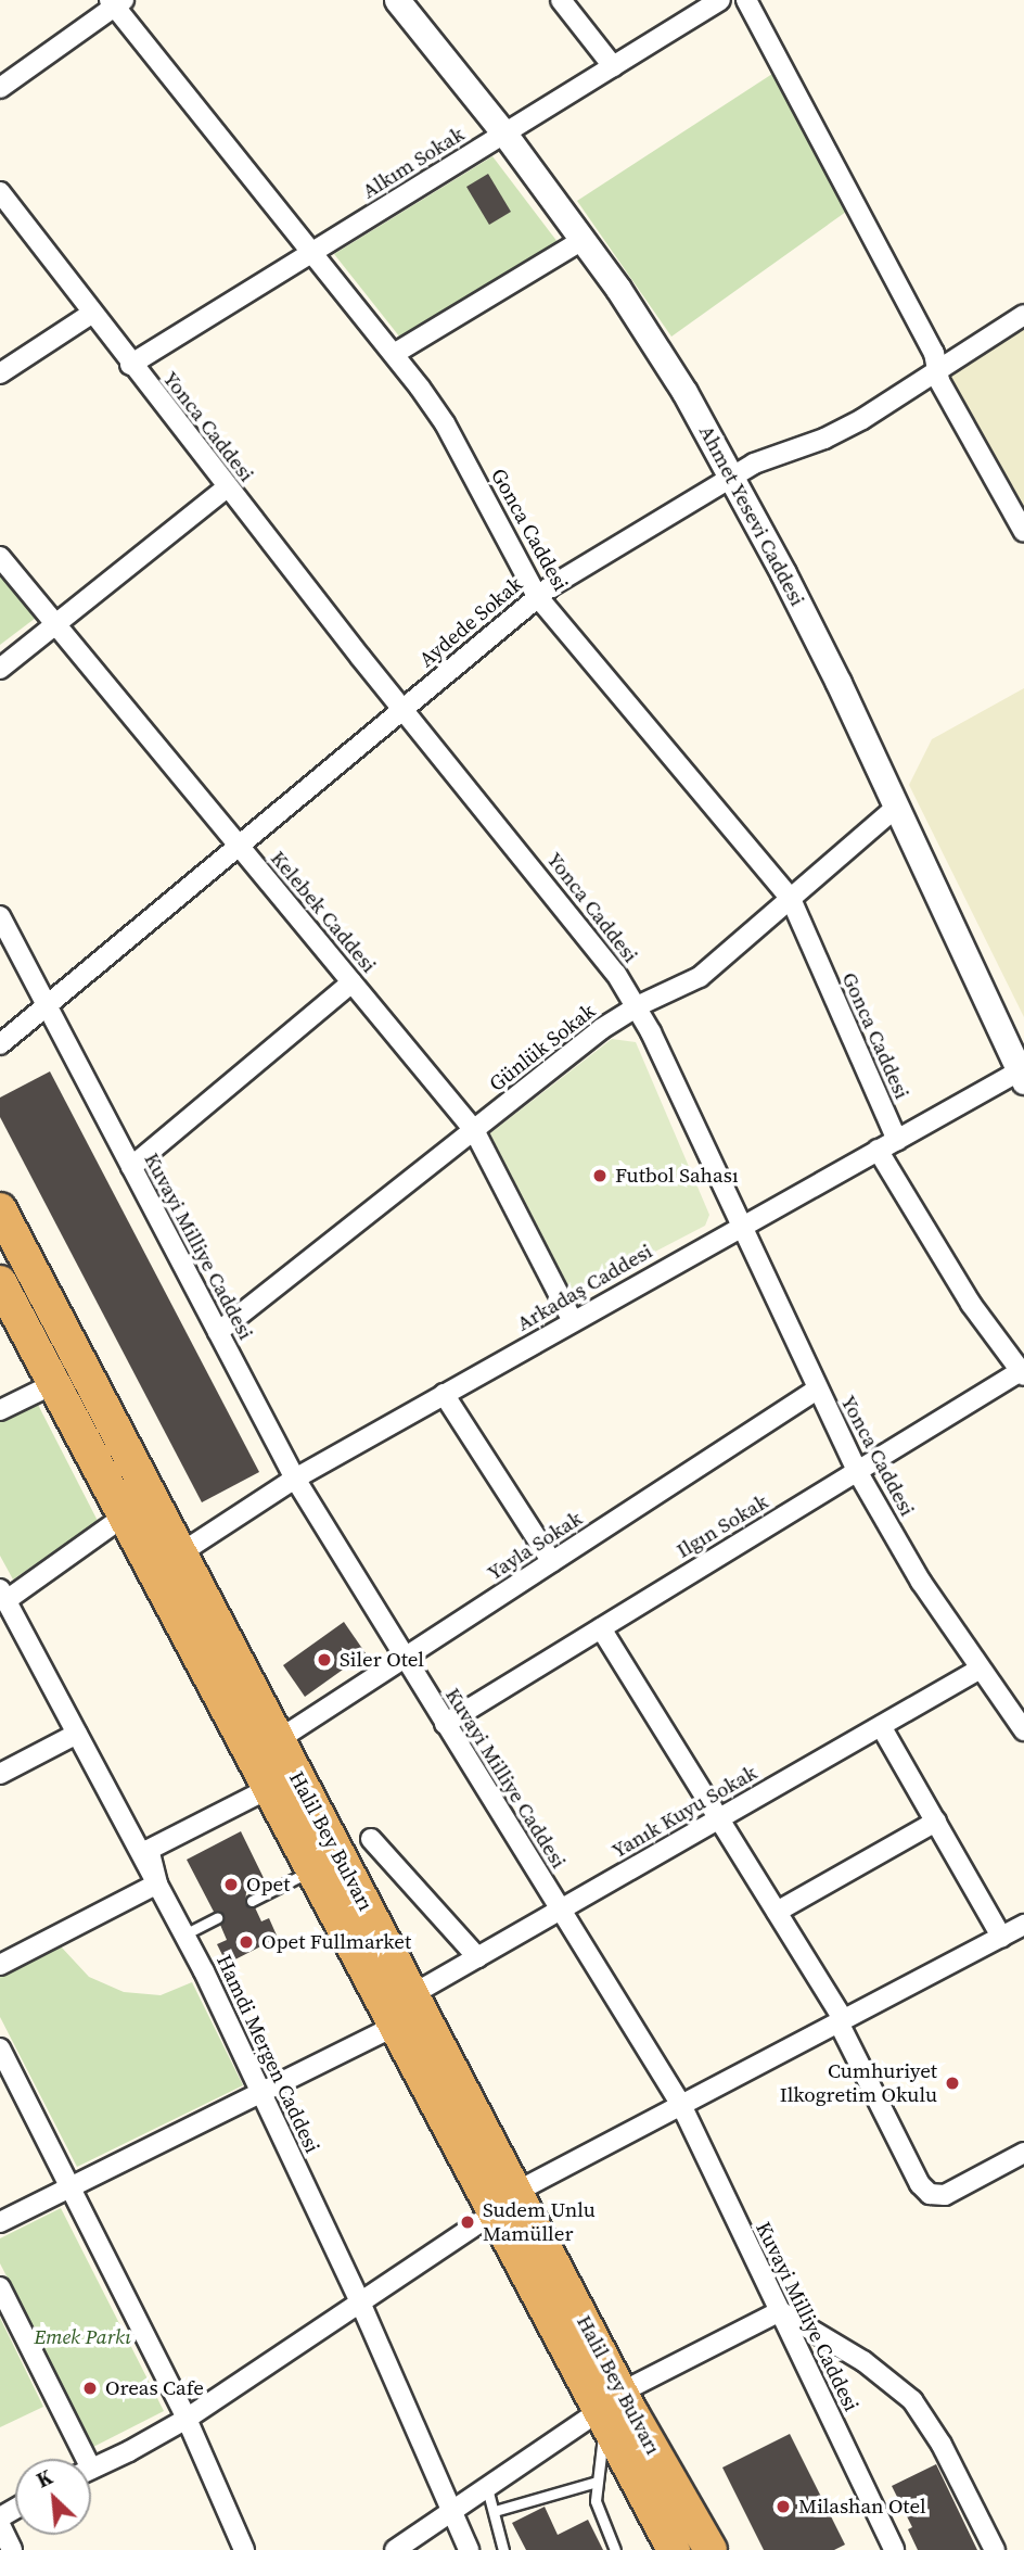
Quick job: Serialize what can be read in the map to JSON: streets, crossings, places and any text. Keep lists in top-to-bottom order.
{
  "streets": {
    "highway": ["Halil Bey Bulvarı"],
    "street": [
      "Alkım Sokak",
      "Yonca Caddesi",
      "Ahmet Yesevi Caddesi",
      "Gonca Caddesi",
      "Aydede Sokak",
      "Kelebek Caddesi",
      "Günlük Sokak",
      "Kuvayi Milliye Caddesi",
      "Arkadaş Caddesi",
      "Ilgın Sokak",
      "Yayla Sokak",
      "Yanık Kuyu Sokak",
      "Hamdi Mergen Caddesi"
    ]
  },
  "crossings": [
    ["Alkım Sokak", "Yonca Caddesi"],
    ["Alkım Sokak", "Ahmet Yesevi Caddesi"],
    ["Alkım Sokak", "Gonca Caddesi"],
    ["Yonca Caddesi", "Aydede Sokak"],
    ["Yonca Caddesi", "Günlük Sokak"],
    ["Yonca Caddesi", "Arkadaş Caddesi"],
    ["Yonca Caddesi", "Ilgın Sokak"],
    ["Yonca Caddesi", "Yayla Sokak"],
    ["Yonca Caddesi", "Yanık Kuyu Sokak"],
    ["Ahmet Yesevi Caddesi", "Aydede Sokak"],
    ["Ahmet Yesevi Caddesi", "Günlük Sokak"],
    ["Ahmet Yesevi Caddesi", "Arkadaş Caddesi"],
    ["Gonca Caddesi", "Aydede Sokak"],
    ["Gonca Caddesi", "Günlük Sokak"],
    ["Gonca Caddesi", "Arkadaş Caddesi"],
    ["Aydede Sokak", "Kelebek Caddesi"],
    ["Aydede Sokak", "Kuvayi Milliye Caddesi"],
    ["Kelebek Caddesi", "Günlük Sokak"],
    ["Kelebek Caddesi", "Arkadaş Caddesi"],
    ["Günlük Sokak", "Kuvayi Milliye Caddesi"],
    ["Kuvayi Milliye Caddesi", "Arkadaş Caddesi"],
    ["Kuvayi Milliye Caddesi", "Ilgın Sokak"],
    ["Kuvayi Milliye Caddesi", "Yayla Sokak"],
    ["Kuvayi Milliye Caddesi", "Yanık Kuyu Sokak"],
    ["Arkadaş Caddesi", "Halil Bey Bulvarı"],
    ["Yayla Sokak", "Halil Bey Bulvarı"],
    ["Yanık Kuyu Sokak", "Halil Bey Bulvarı"]
  ],
  "parks": ["Emek Parkı"],
  "places": [
    "Futbol Sahası",
    "Siler Otel",
    "Opet",
    "Opet Fullmarket",
    "Cumhuriyet Ilkogretim Okulu",
    "Sudem Unlu Mamüller",
    "Oreas Cafe",
    "Milashan Otel"
  ],
  "north": "top left"
}
